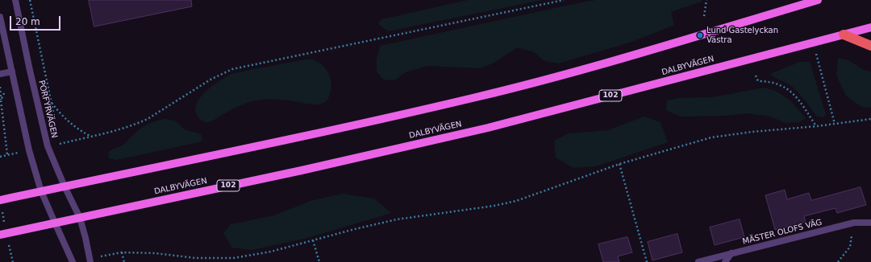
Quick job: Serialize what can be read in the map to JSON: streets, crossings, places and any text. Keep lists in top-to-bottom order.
{
  "streets": {
    "main road": ["DALBYVÄGEN", "102"],
    "street": ["PORFYRVÄGEN", "MÄSTER OLOFS VÄG"]
  },
  "crossings": [
    ["DALBYVÄGEN", "PORFYRVÄGEN"]
  ],
  "places": ["Lund Gastelyckan Västra"],
  "scale_bar": "20 m"
}
